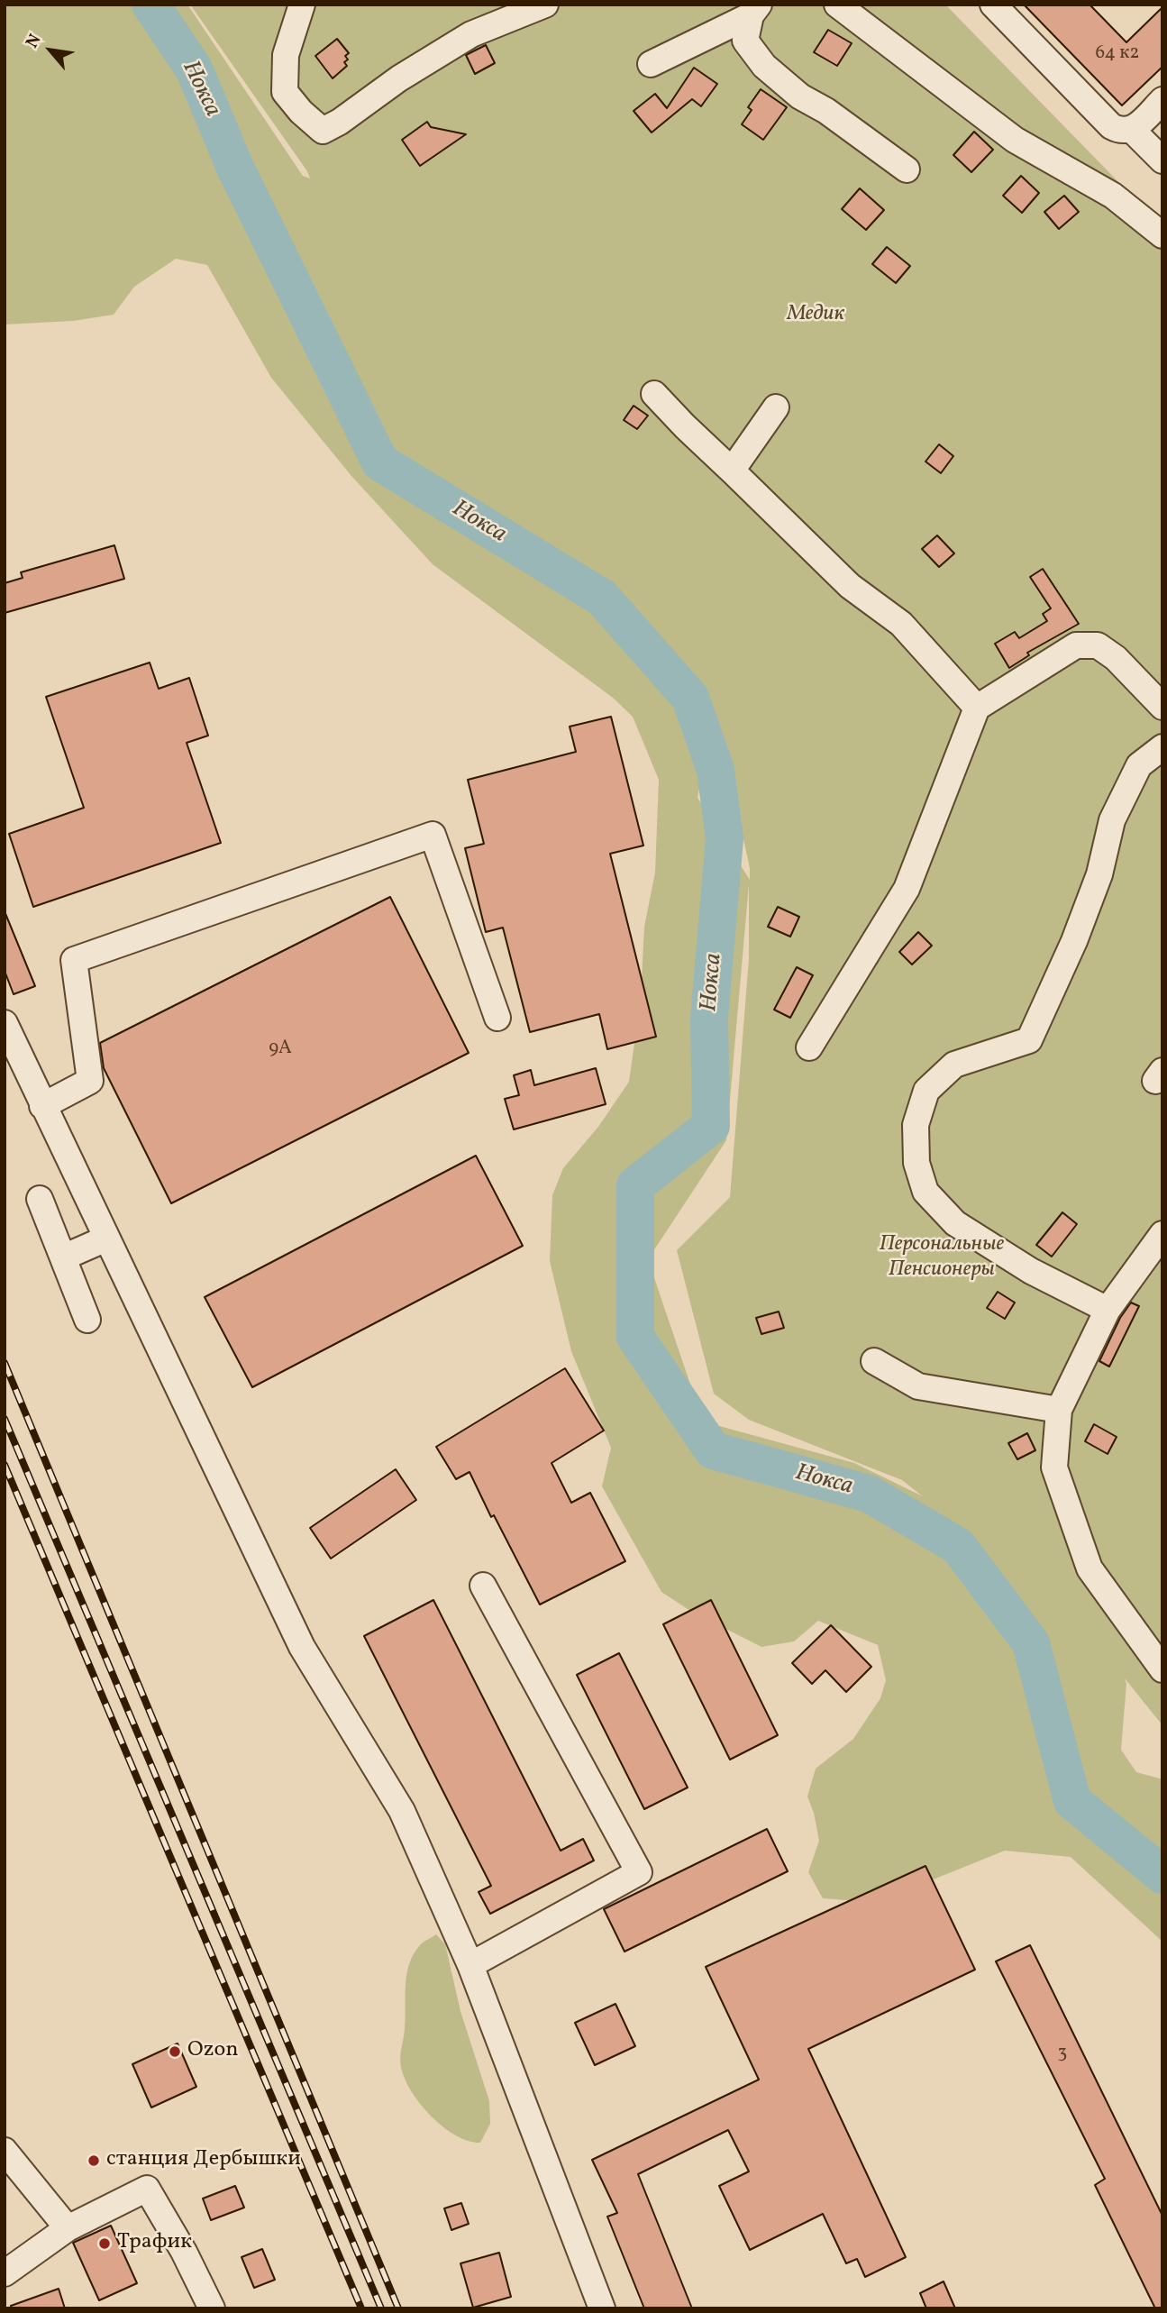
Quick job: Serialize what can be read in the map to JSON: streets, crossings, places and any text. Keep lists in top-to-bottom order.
{
  "water": ["Нокса"],
  "parks": ["Медик", "Персональные Пенсионеры"],
  "places": ["Ozon", "станция Дербышки", "Трафик"],
  "house_numbers": ["64 к2", "9А", "3"],
  "north": "top left"
}
